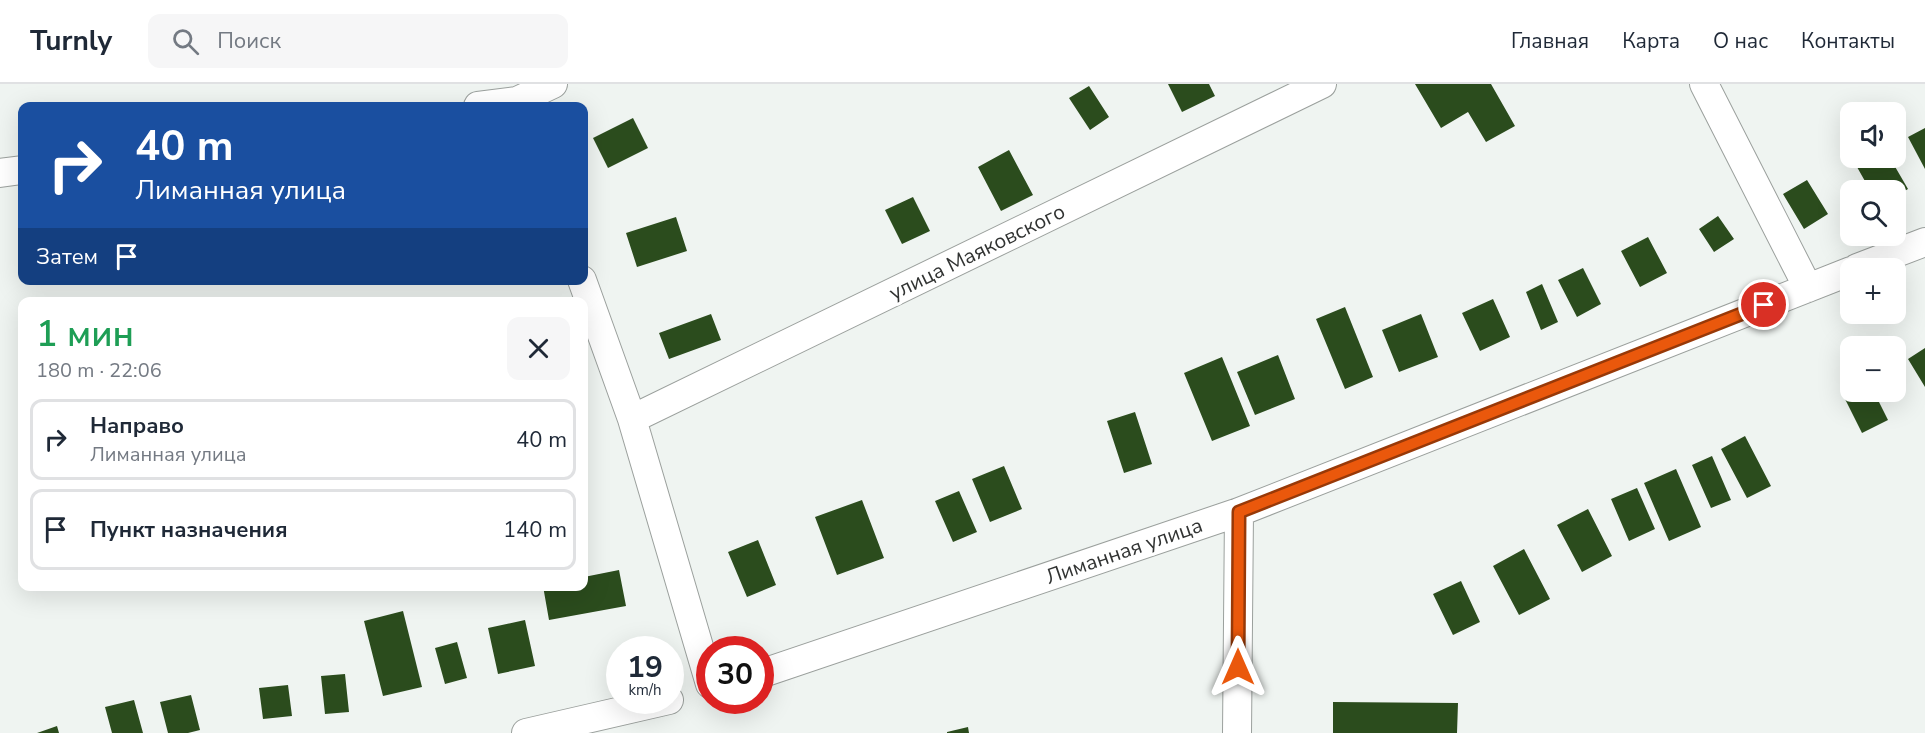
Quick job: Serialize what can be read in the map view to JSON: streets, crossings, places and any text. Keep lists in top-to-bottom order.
{
  "streets": {
    "street": ["улица Маяковского", "Лиманная улица"]
  },
  "page": {
    "header": "Turnly",
    "search": "Поиск",
    "nav": [
      "Главная",
      "Карта",
      "О нас",
      "Контакты"
    ],
    "map_buttons": ["+", "−"],
    "turn": ["40 m", "Лиманная улица"],
    "then": "Затем",
    "heading": ["1 мин", "180 m · 22:06"],
    "list": [
      {
        "name": "Направо",
        "note": "Лиманная улица",
        "value": "40 m"
      },
      {
        "name": "Пункт назначения",
        "value": "140 m"
      }
    ],
    "speed": "19 km/h",
    "limit": "30"
  }
}
